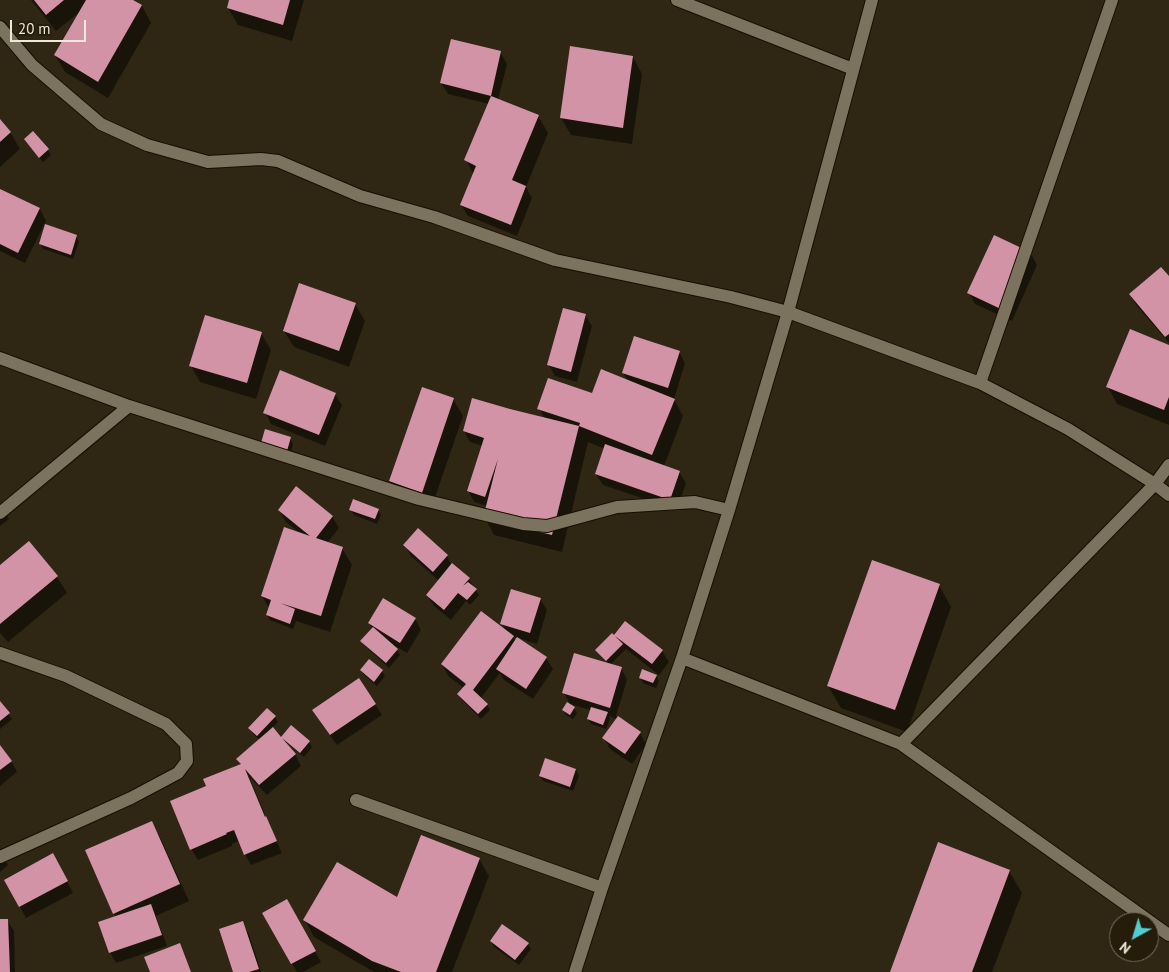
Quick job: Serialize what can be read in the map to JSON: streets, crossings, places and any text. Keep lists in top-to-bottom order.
{
  "scale_bar": "20 m",
  "north": "bottom left"
}
